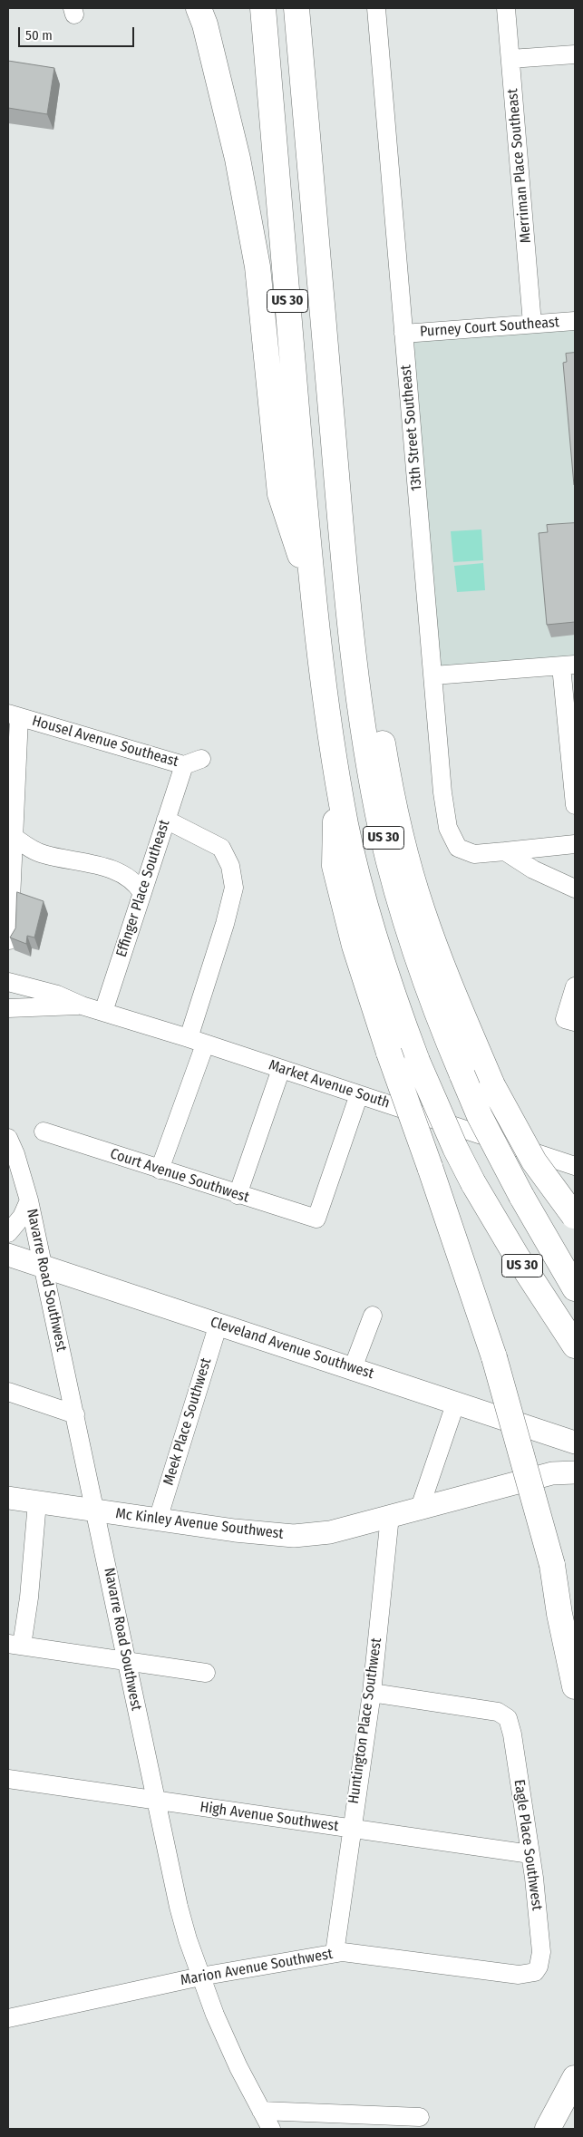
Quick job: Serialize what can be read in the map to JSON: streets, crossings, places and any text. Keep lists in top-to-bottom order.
{
  "streets": {
    "highway": ["US 30"],
    "main road": ["Cleveland Avenue Southwest", "Mc Kinley Avenue Southwest"],
    "street": [
      "Merriman Place Southeast",
      "Purney Court Southeast",
      "13th Street Southeast",
      "Housel Avenue Southeast",
      "Effinger Place Southeast",
      "Market Avenue South",
      "Court Avenue Southwest",
      "Navarre Road Southwest",
      "Meek Place Southwest",
      "Huntington Place Southwest",
      "High Avenue Southwest",
      "Eagle Place Southwest",
      "Marion Avenue Southwest"
    ]
  },
  "crossings": [
    ["Merriman Place Southeast", "Purney Court Southeast"],
    ["Purney Court Southeast", "13th Street Southeast"],
    ["Housel Avenue Southeast", "Effinger Place Southeast"],
    ["Effinger Place Southeast", "Market Avenue South"],
    ["Market Avenue South", "Court Avenue Southwest"],
    ["Navarre Road Southwest", "Cleveland Avenue Southwest"],
    ["Navarre Road Southwest", "Mc Kinley Avenue Southwest"],
    ["Navarre Road Southwest", "High Avenue Southwest"],
    ["Navarre Road Southwest", "Marion Avenue Southwest"],
    ["Cleveland Avenue Southwest", "Meek Place Southwest"],
    ["Meek Place Southwest", "Mc Kinley Avenue Southwest"],
    ["Mc Kinley Avenue Southwest", "Huntington Place Southwest"],
    ["Huntington Place Southwest", "High Avenue Southwest"],
    ["Huntington Place Southwest", "Eagle Place Southwest"],
    ["Huntington Place Southwest", "Marion Avenue Southwest"],
    ["High Avenue Southwest", "Eagle Place Southwest"],
    ["Eagle Place Southwest", "Marion Avenue Southwest"]
  ],
  "scale_bar": "50 m"
}
